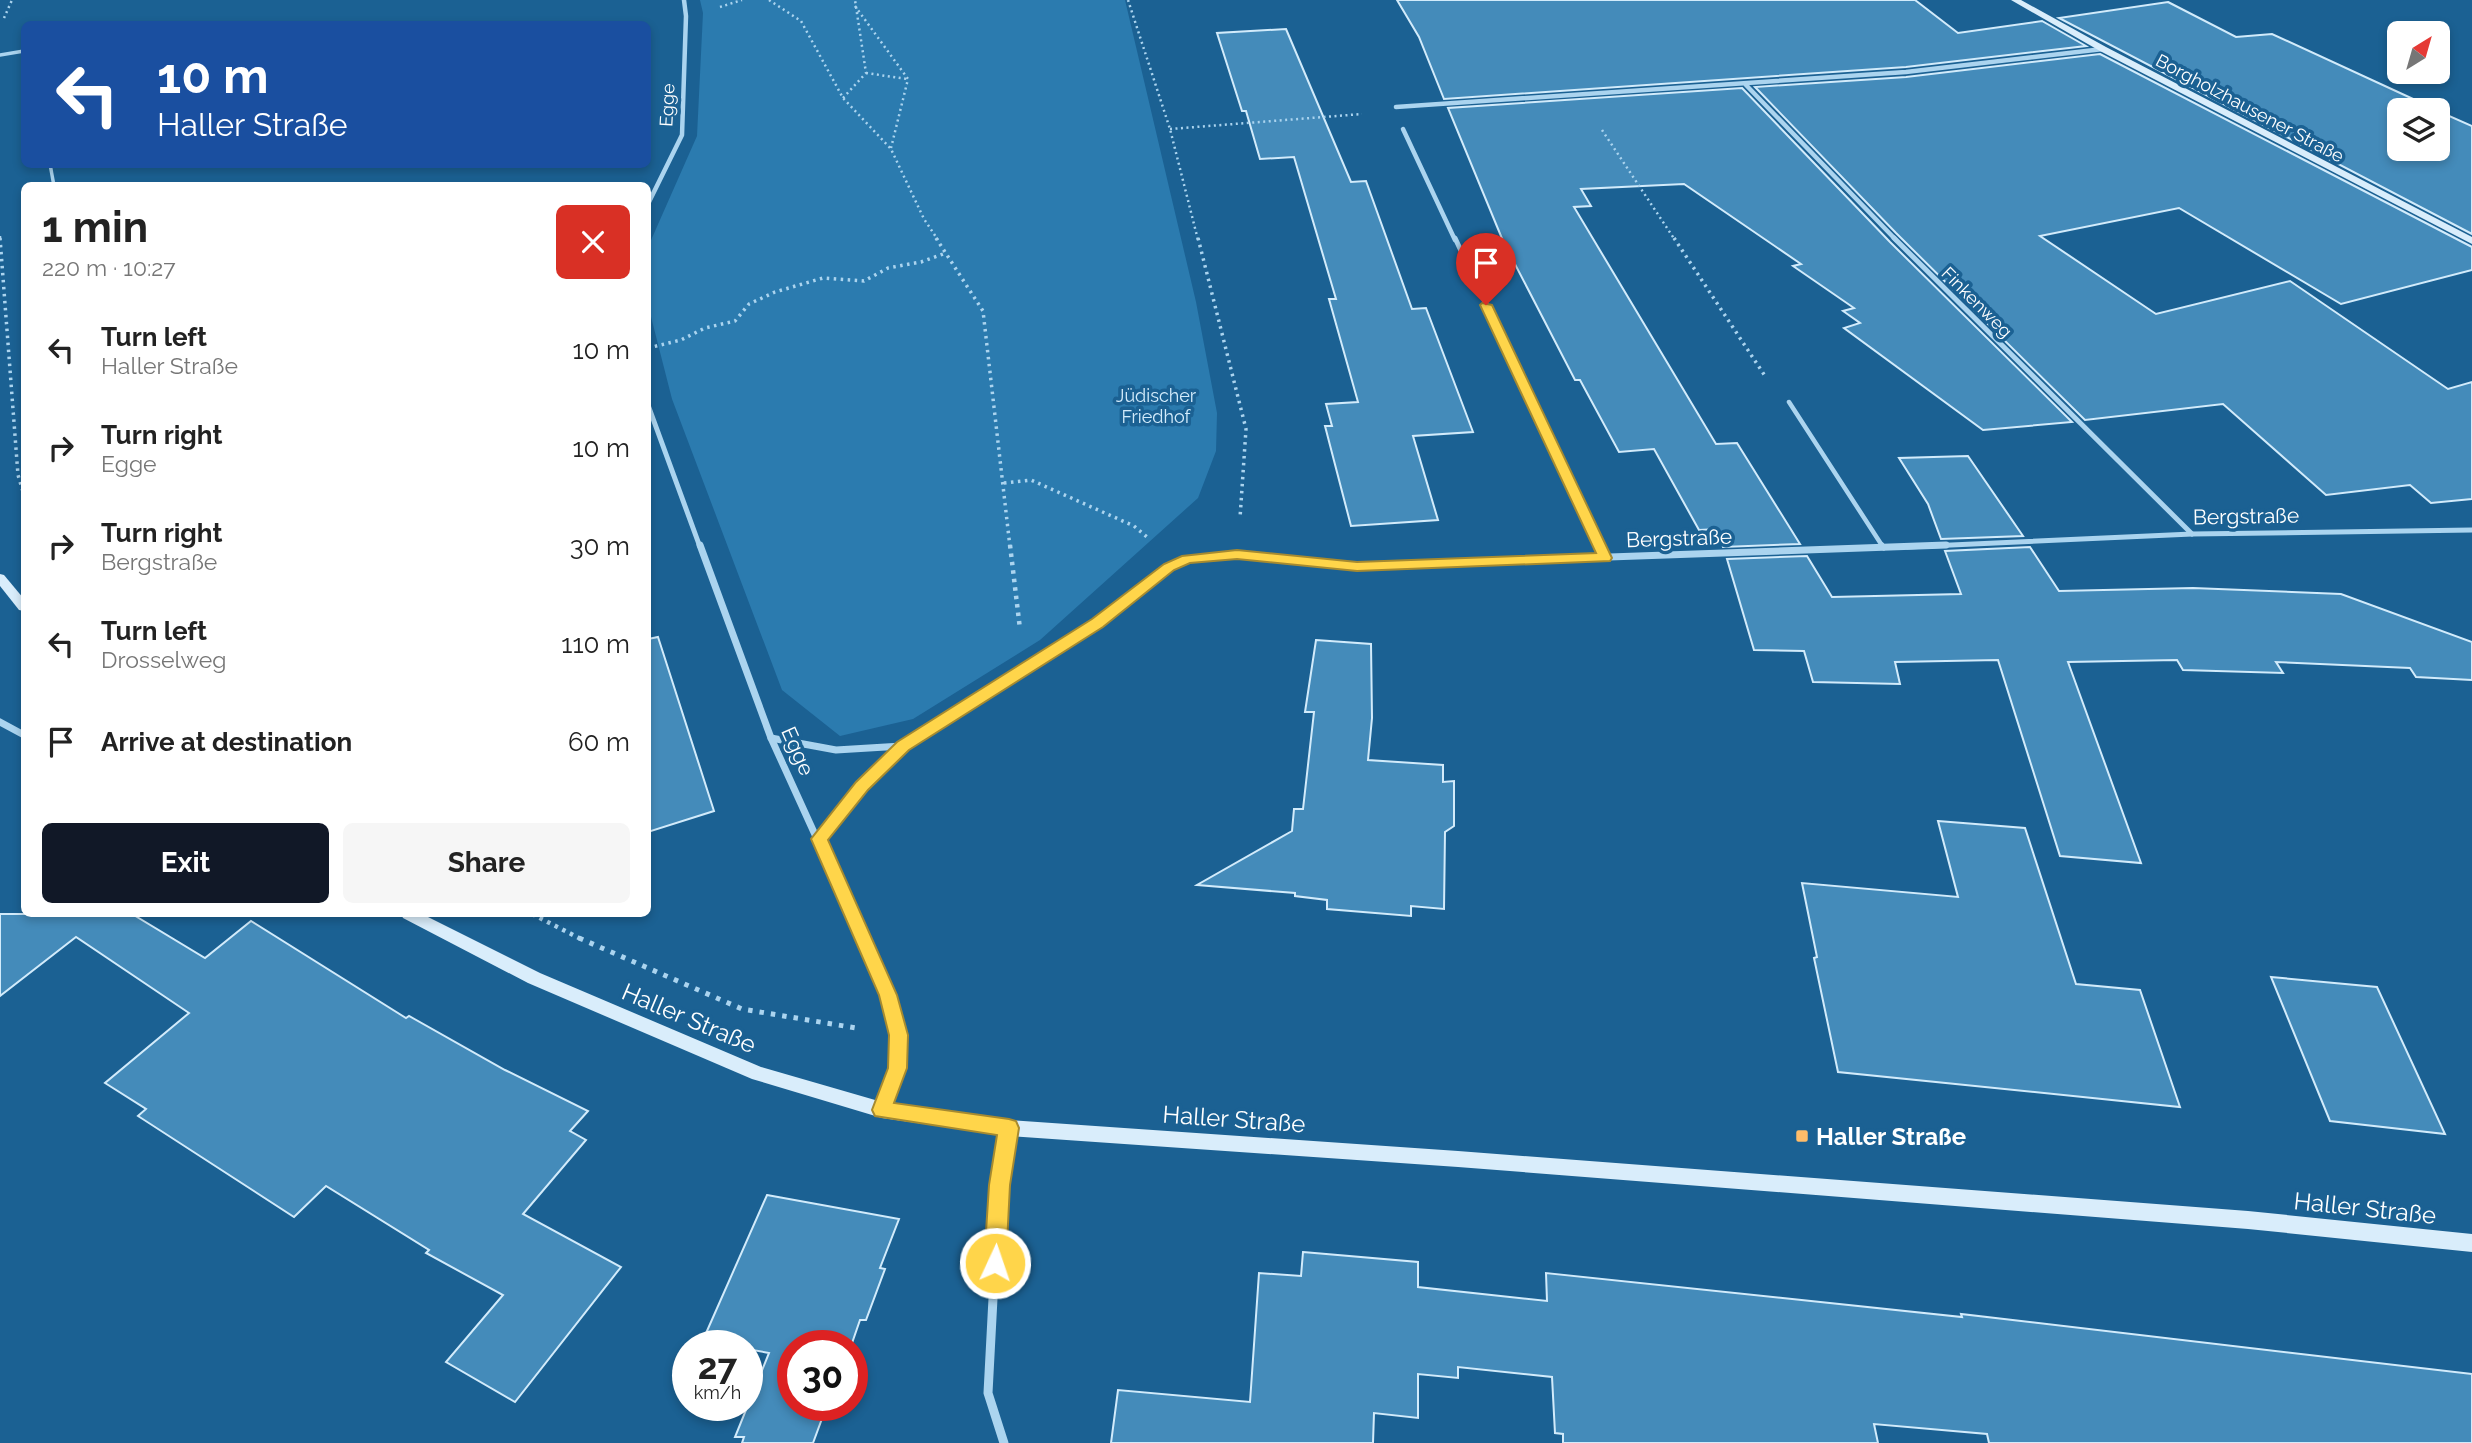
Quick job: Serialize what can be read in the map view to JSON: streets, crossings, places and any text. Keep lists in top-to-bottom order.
{
  "streets": {
    "street": [
      "Egge",
      "Borgholzhausener Straße",
      "Finkenweg",
      "Bergstraße",
      "Haller Straße"
    ]
  },
  "crossings": [
    ["Egge", "Bergstraße"],
    ["Egge", "Haller Straße"],
    ["Finkenweg", "Bergstraße"]
  ],
  "parks": ["Jüdischer Friedhof"],
  "places": {
    "transit": ["Haller Straße"]
  },
  "north": "top right",
  "page": {
    "turn": ["10 m", "Haller Straße"],
    "heading": ["1 min", "220 m · 10:27"],
    "list": [
      {
        "name": "Turn left",
        "note": "Haller Straße",
        "value": "10 m"
      },
      {
        "name": "Turn right",
        "note": "Egge",
        "value": "10 m"
      },
      {
        "name": "Turn right",
        "note": "Bergstraße",
        "value": "30 m"
      },
      {
        "name": "Turn left",
        "note": "Drosselweg",
        "value": "110 m"
      },
      {
        "name": "Arrive at destination",
        "value": "60 m"
      }
    ],
    "buttons": ["Exit", "Share"],
    "speed": "27 km/h",
    "limit": "30"
  }
}
